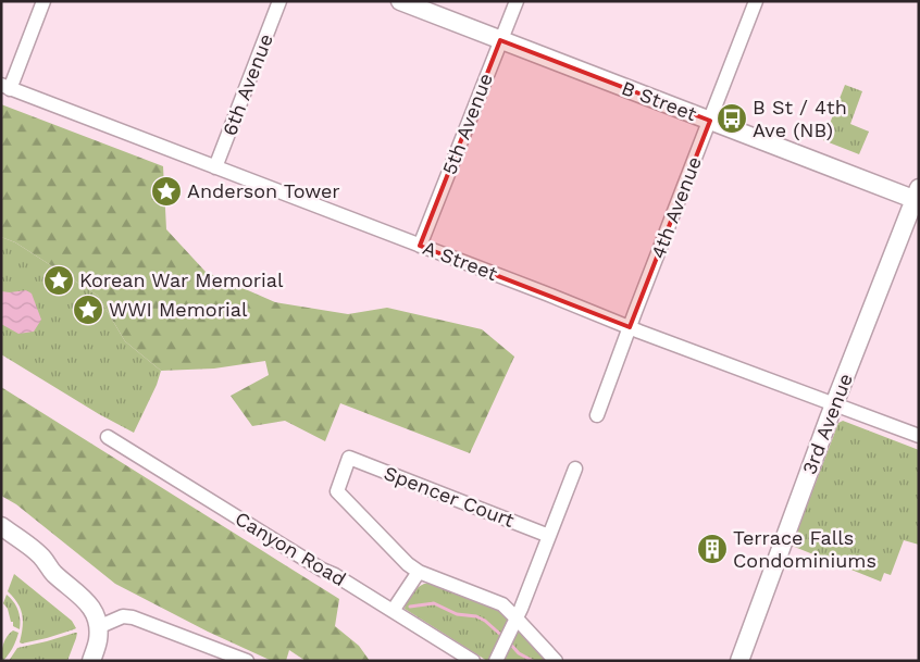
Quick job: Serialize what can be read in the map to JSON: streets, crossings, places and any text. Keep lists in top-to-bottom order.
{
  "streets": {
    "street": [
      "6th Avenue",
      "B Street",
      "5th Avenue",
      "4th Avenue",
      "A Street",
      "3rd Avenue",
      "Spencer Court",
      "Canyon Road"
    ]
  },
  "crossings": [
    ["6th Avenue", "A Street"],
    ["B Street", "5th Avenue"],
    ["B Street", "4th Avenue"],
    ["B Street", "3rd Avenue"],
    ["5th Avenue", "A Street"],
    ["4th Avenue", "A Street"],
    ["A Street", "3rd Avenue"]
  ],
  "places": {
    "bus stop": ["B St / 4th Ave (NB)"],
    "place": ["Anderson Tower", "Korean War Memorial", "WWI Memorial"],
    "building": ["Terrace Falls Condominiums"]
  }
}
